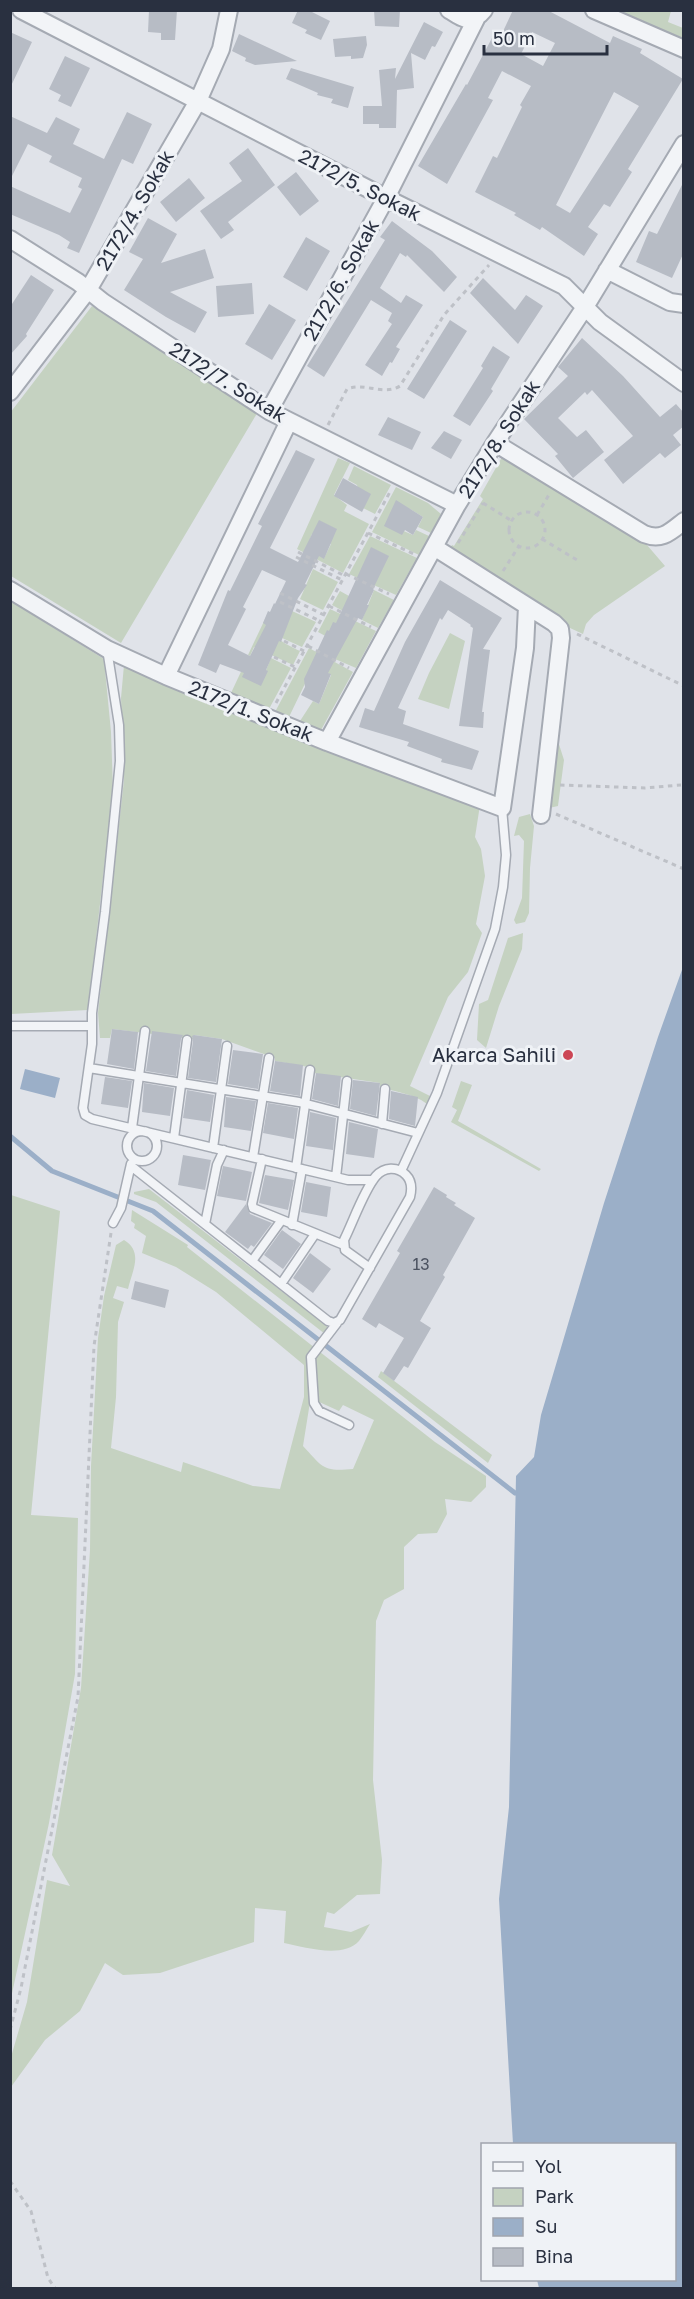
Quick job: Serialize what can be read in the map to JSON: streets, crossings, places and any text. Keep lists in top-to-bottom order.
{
  "streets": {
    "street": [
      "2172/5. Sokak",
      "2172/4. Sokak",
      "2172/6. Sokak",
      "2172/7. Sokak",
      "2172/8. Sokak",
      "2172/1. Sokak"
    ]
  },
  "crossings": [
    ["2172/5. Sokak", "2172/4. Sokak"],
    ["2172/5. Sokak", "2172/6. Sokak"],
    ["2172/5. Sokak", "2172/8. Sokak"],
    ["2172/4. Sokak", "2172/7. Sokak"],
    ["2172/6. Sokak", "2172/7. Sokak"],
    ["2172/7. Sokak", "2172/8. Sokak"],
    ["2172/8. Sokak", "2172/1. Sokak"]
  ],
  "places": ["Akarca Sahili"],
  "house_numbers": ["13"],
  "legend": [
    "Yol",
    "Park",
    "Su",
    "Bina"
  ],
  "scale_bar": "50 m"
}
